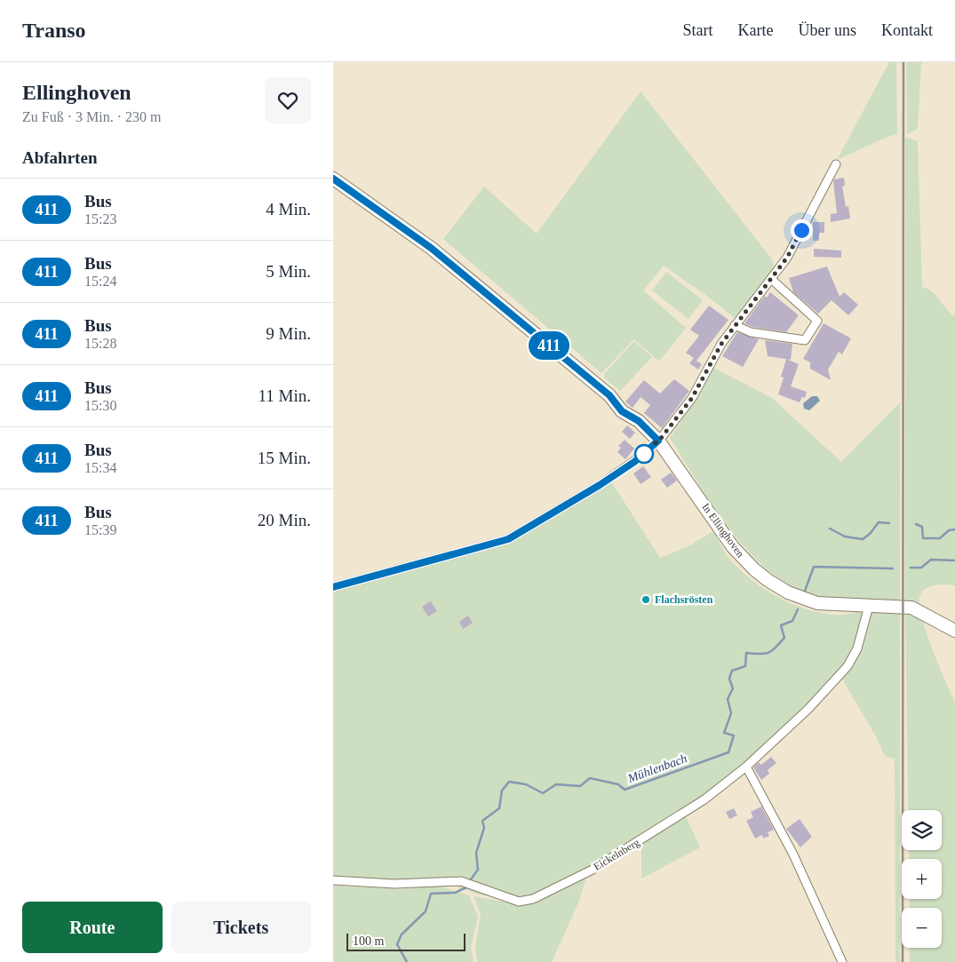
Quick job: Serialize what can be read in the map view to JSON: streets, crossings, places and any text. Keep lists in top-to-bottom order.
{
  "streets": {
    "street": ["In Ellinghoven", "Eickelnberg"]
  },
  "crossings": [
    ["In Ellinghoven", "Eickelnberg"]
  ],
  "water": ["Mühlenbach"],
  "places": ["Flachsrösten"],
  "lines": ["bus line 411"],
  "scale_bar": "100 m",
  "page": {
    "header": "Transo",
    "nav": [
      "Start",
      "Karte",
      "Über uns",
      "Kontakt"
    ],
    "heading": [
      ["Ellinghoven", "Zu Fuß · 3 Min. · 230 m"],
      "Abfahrten"
    ],
    "on_map": "411",
    "list": [
      {
        "mark": "411",
        "name": "Bus",
        "note": "15:23",
        "value": "4 Min."
      },
      {
        "mark": "411",
        "name": "Bus",
        "note": "15:24",
        "value": "5 Min."
      },
      {
        "mark": "411",
        "name": "Bus",
        "note": "15:28",
        "value": "9 Min."
      },
      {
        "mark": "411",
        "name": "Bus",
        "note": "15:30",
        "value": "11 Min."
      },
      {
        "mark": "411",
        "name": "Bus",
        "note": "15:34",
        "value": "15 Min."
      },
      {
        "mark": "411",
        "name": "Bus",
        "note": "15:39",
        "value": "20 Min."
      }
    ],
    "map_buttons": ["+", "−"],
    "buttons": ["Route", "Tickets"],
    "scale": "100 m"
  }
}
